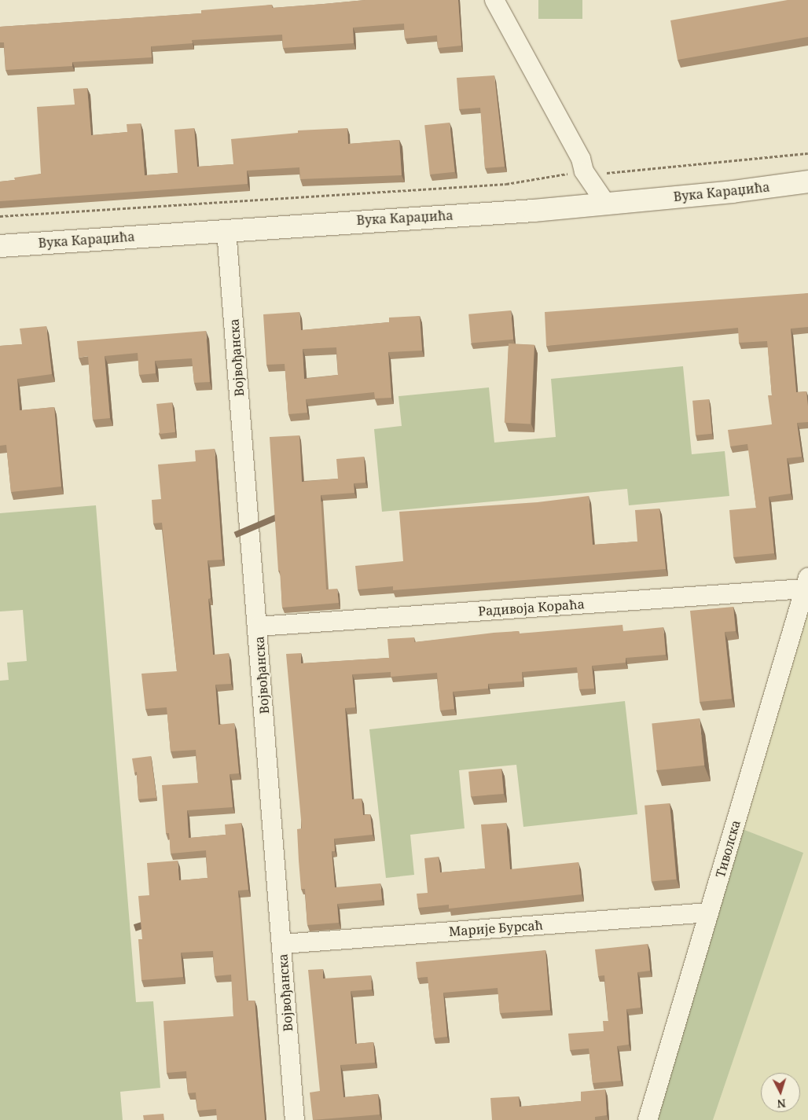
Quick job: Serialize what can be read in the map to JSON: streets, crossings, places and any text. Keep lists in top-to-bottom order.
{
  "streets": {
    "main road": ["Вука Караџића"],
    "street": [
      "Војвођанска",
      "Радивоја Кораћа",
      "Тиволска",
      "Марије Бурсаћ"
    ]
  },
  "crossings": [
    ["Вука Караџића", "Војвођанска"],
    ["Војвођанска", "Радивоја Кораћа"],
    ["Војвођанска", "Марије Бурсаћ"],
    ["Радивоја Кораћа", "Тиволска"],
    ["Тиволска", "Марије Бурсаћ"]
  ],
  "north": "bottom"
}
